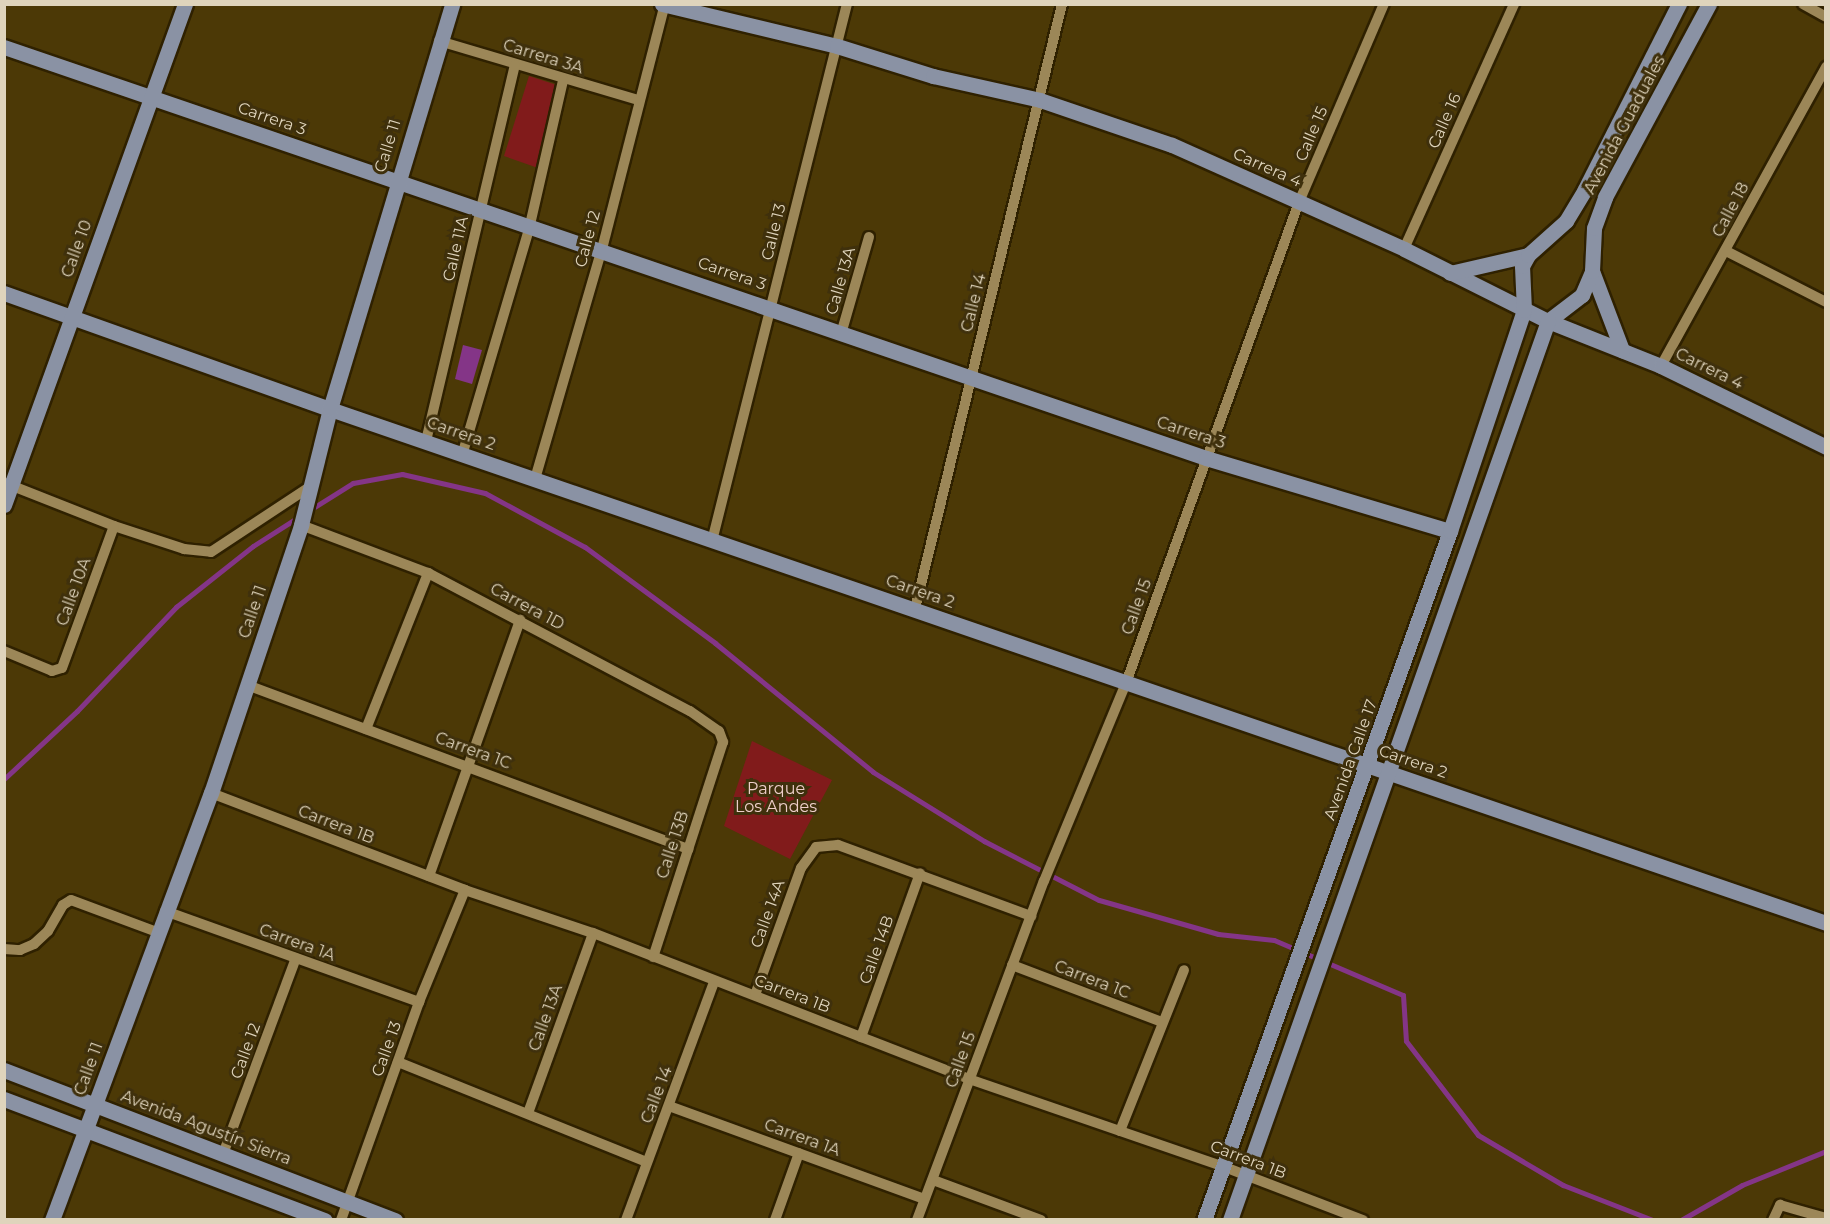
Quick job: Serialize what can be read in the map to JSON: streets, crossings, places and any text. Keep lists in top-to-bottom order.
{
  "streets": {
    "main road": [
      "Carrera 3",
      "Avenida Guaduales",
      "Calle 11",
      "Carrera 4",
      "Calle 10",
      "Carrera 2",
      "Avenida Calle 17",
      "Avenida Agustín Sierra"
    ],
    "street": [
      "Carrera 3A",
      "Calle 16",
      "Calle 15",
      "Calle 18",
      "Calle 13",
      "Calle 12",
      "Calle 11A",
      "Calle 13A",
      "Calle 14",
      "Calle 10A",
      "Carrera 1D",
      "Carrera 1C",
      "Carrera 1B",
      "Calle 13B",
      "Calle 14A",
      "Carrera 1A",
      "Calle 14B"
    ]
  },
  "crossings": [
    ["Carrera 3A", "Calle 11"],
    ["Carrera 3A", "Calle 12"],
    ["Carrera 3A", "Calle 11A"],
    ["Carrera 3", "Calle 15"],
    ["Carrera 3", "Calle 11"],
    ["Carrera 3", "Calle 13"],
    ["Carrera 3", "Calle 12"],
    ["Carrera 3", "Calle 10"],
    ["Carrera 3", "Calle 11A"],
    ["Carrera 3", "Calle 13A"],
    ["Carrera 3", "Calle 14"],
    ["Carrera 3", "Avenida Calle 17"],
    ["Calle 16", "Carrera 4"],
    ["Avenida Guaduales", "Carrera 4"],
    ["Calle 15", "Carrera 4"],
    ["Calle 15", "Carrera 2"],
    ["Calle 15", "Carrera 1C"],
    ["Calle 15", "Carrera 1B"],
    ["Calle 15", "Carrera 1A"],
    ["Calle 11", "Carrera 2"],
    ["Calle 11", "Carrera 1D"],
    ["Calle 11", "Carrera 1C"],
    ["Calle 11", "Carrera 1B"],
    ["Calle 11", "Carrera 1A"],
    ["Calle 11", "Avenida Agustín Sierra"],
    ["Carrera 4", "Calle 18"],
    ["Carrera 4", "Calle 13"],
    ["Carrera 4", "Calle 12"],
    ["Carrera 4", "Calle 14"],
    ["Carrera 4", "Avenida Calle 17"],
    ["Calle 13", "Carrera 2"],
    ["Calle 13", "Carrera 1B"],
    ["Calle 13", "Carrera 1A"],
    ["Calle 13", "Avenida Agustín Sierra"],
    ["Calle 12", "Carrera 2"],
    ["Calle 12", "Carrera 1A"],
    ["Calle 12", "Avenida Agustín Sierra"],
    ["Calle 10", "Carrera 2"],
    ["Calle 11A", "Carrera 2"],
    ["Calle 13A", "Carrera 1B"],
    ["Calle 14", "Carrera 2"],
    ["Calle 14", "Carrera 1B"],
    ["Calle 14", "Carrera 1A"],
    ["Carrera 2", "Avenida Calle 17"],
    ["Carrera 1D", "Calle 13B"],
    ["Carrera 1C", "Calle 13B"],
    ["Avenida Calle 17", "Carrera 1B"],
    ["Carrera 1B", "Calle 13B"],
    ["Carrera 1B", "Calle 14A"],
    ["Carrera 1B", "Calle 14B"],
    ["Calle 14A", "Calle 14B"]
  ],
  "parks": ["Parque Los Andes"]
}
